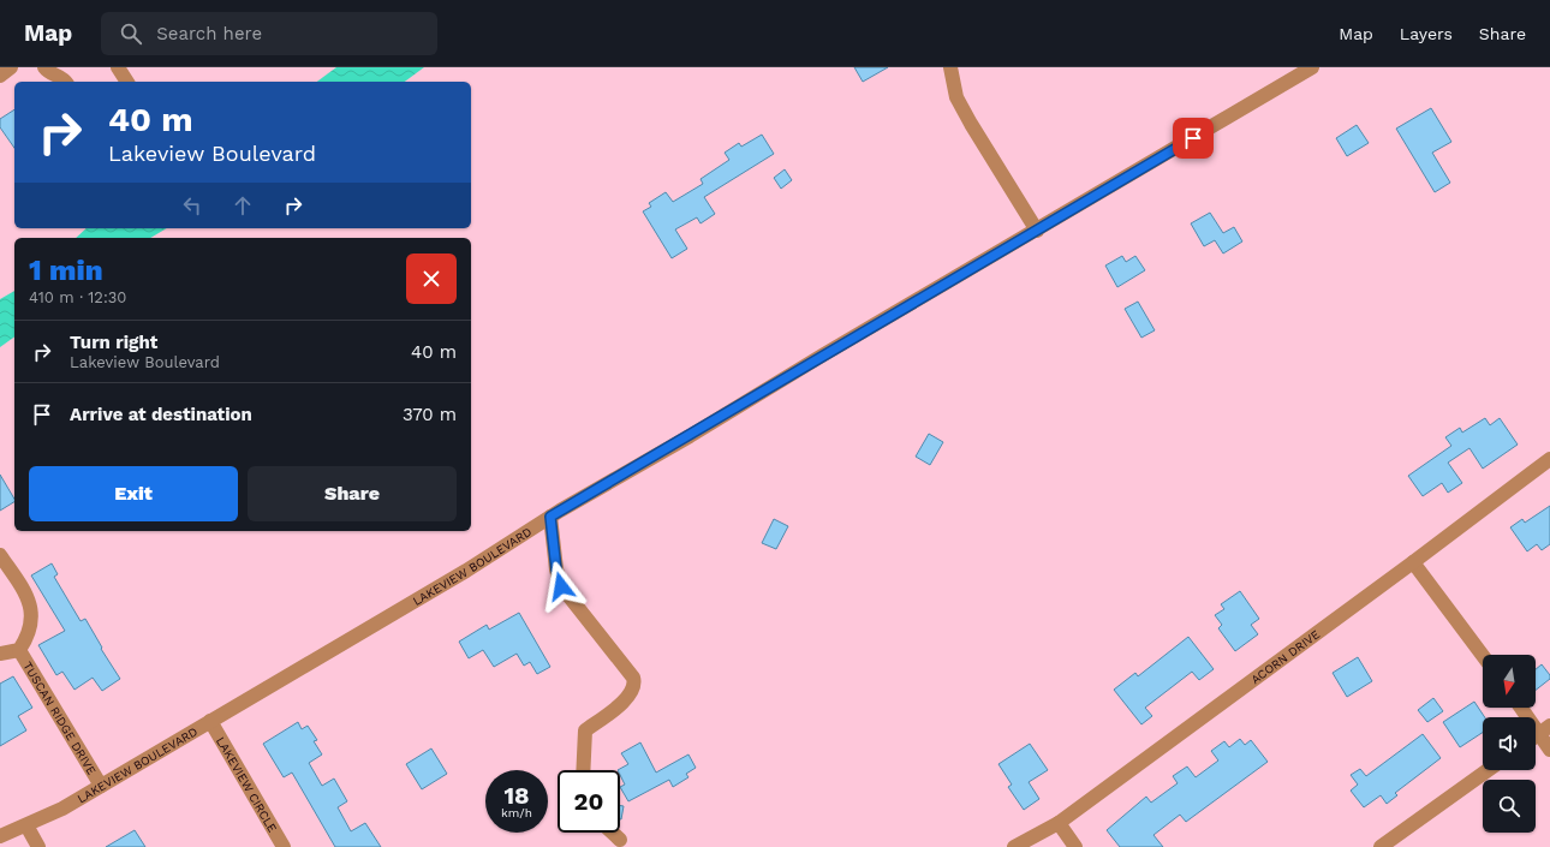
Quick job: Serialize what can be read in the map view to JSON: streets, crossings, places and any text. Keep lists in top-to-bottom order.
{
  "streets": {
    "street": [
      "LAKEVIEW BOULEVARD",
      "ACORN DRIVE",
      "TUSCAN RIDGE DRIVE",
      "LAKEVIEW CIRCLE"
    ]
  },
  "crossings": [
    ["LAKEVIEW BOULEVARD", "TUSCAN RIDGE DRIVE"],
    ["LAKEVIEW BOULEVARD", "LAKEVIEW CIRCLE"]
  ],
  "north": "bottom",
  "page": {
    "header": "Map",
    "search": "Search here",
    "nav": ["Map", "Layers", "Share"],
    "turn": ["40 m", "Lakeview Boulevard"],
    "heading": ["1 min", "410 m · 12:30"],
    "list": [
      {
        "name": "Turn right",
        "note": "Lakeview Boulevard",
        "value": "40 m"
      },
      {
        "name": "Arrive at destination",
        "value": "370 m"
      }
    ],
    "buttons": ["Exit", "Share"],
    "speed": "18 km/h",
    "limit": "20"
  }
}
